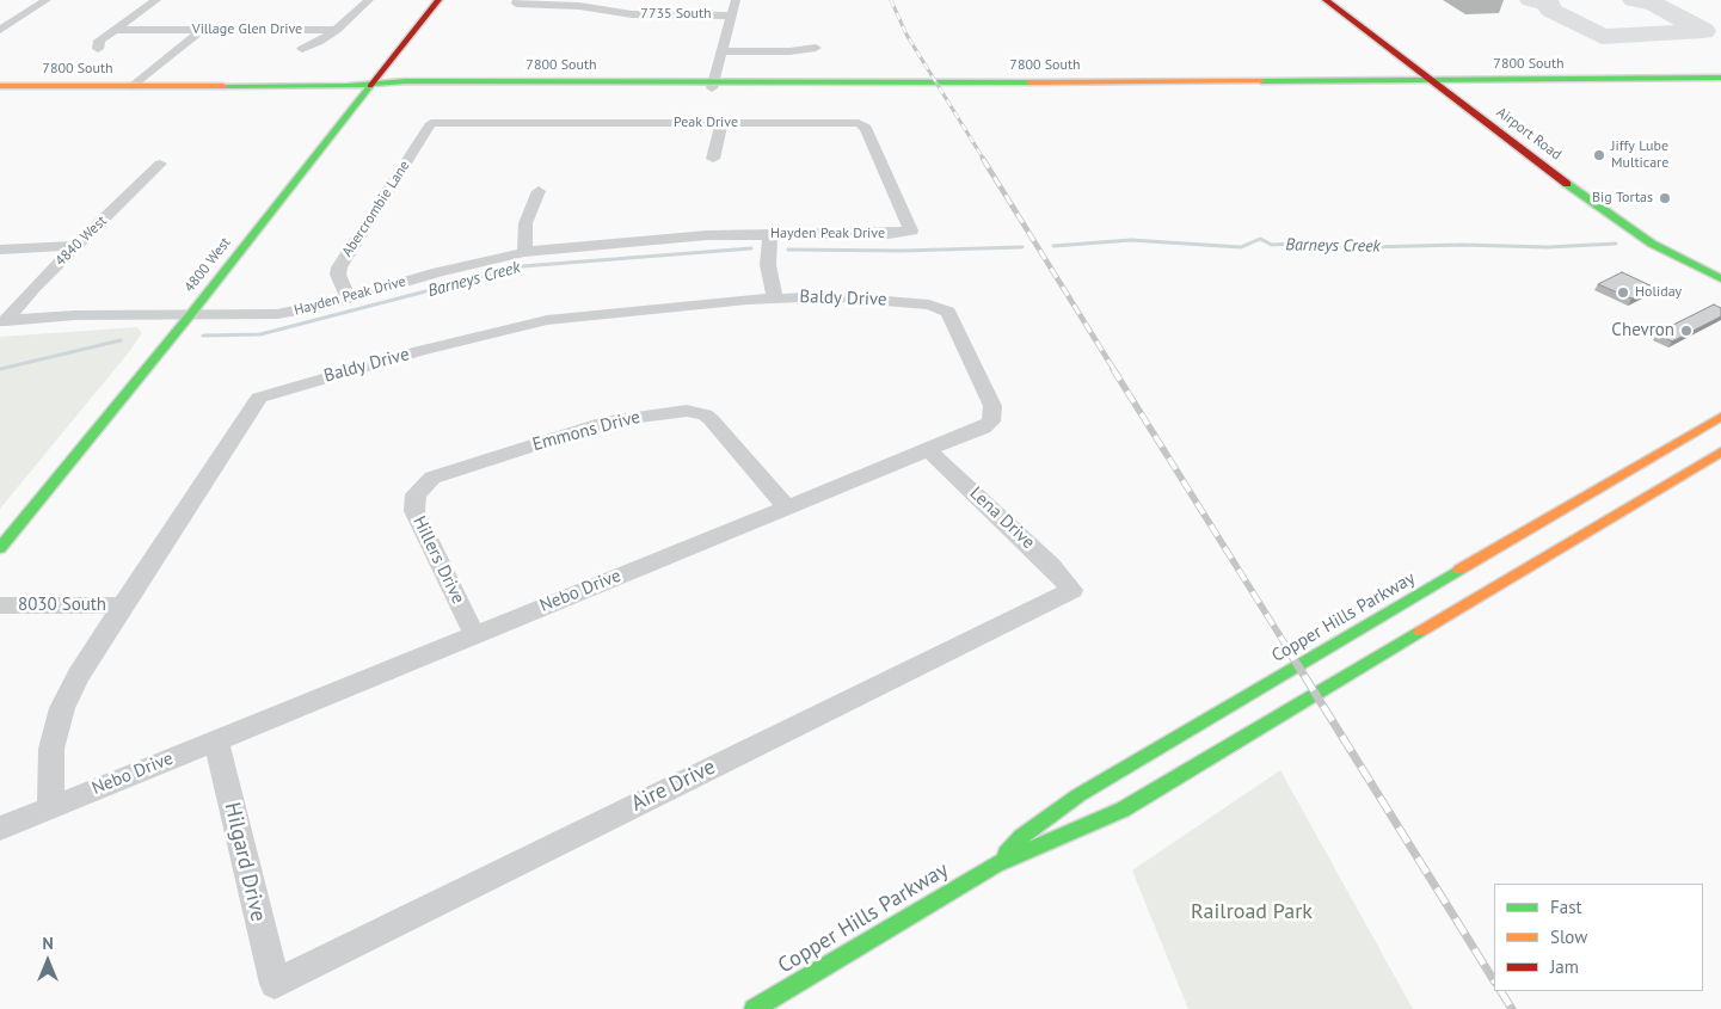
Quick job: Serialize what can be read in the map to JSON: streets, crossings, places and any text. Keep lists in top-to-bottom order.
{
  "streets": {
    "main road": [
      "7800 South",
      "Airport Road",
      "4800 West",
      "Copper Hills Parkway"
    ],
    "street": [
      "7735 South",
      "Village Glen Drive",
      "Peak Drive",
      "Abercrombie Lane",
      "Hayden Peak Drive",
      "4840 West",
      "Baldy Drive",
      "Emmons Drive",
      "Lena Drive",
      "Hillers Drive",
      "Nebo Drive",
      "8030 South",
      "Aire Drive",
      "Hilgard Drive"
    ]
  },
  "crossings": [
    ["7800 South", "Airport Road"],
    ["7800 South", "4800 West"],
    ["Peak Drive", "Abercrombie Lane"],
    ["Peak Drive", "Hayden Peak Drive"],
    ["Abercrombie Lane", "Hayden Peak Drive"],
    ["Hayden Peak Drive", "4840 West"],
    ["Hayden Peak Drive", "4800 West"],
    ["Baldy Drive", "Nebo Drive"],
    ["Baldy Drive", "8030 South"],
    ["Emmons Drive", "Hillers Drive"],
    ["Emmons Drive", "Nebo Drive"],
    ["Lena Drive", "Nebo Drive"],
    ["Lena Drive", "Aire Drive"],
    ["Hillers Drive", "Nebo Drive"],
    ["Nebo Drive", "Hilgard Drive"],
    ["Aire Drive", "Hilgard Drive"]
  ],
  "water": ["Barneys Creek"],
  "parks": ["Railroad Park"],
  "places": [
    "Jiffy Lube Multicare",
    "Big Tortas",
    "Holiday",
    "Chevron"
  ],
  "legend": ["Fast", "Slow", "Jam"],
  "north": "top"
}
